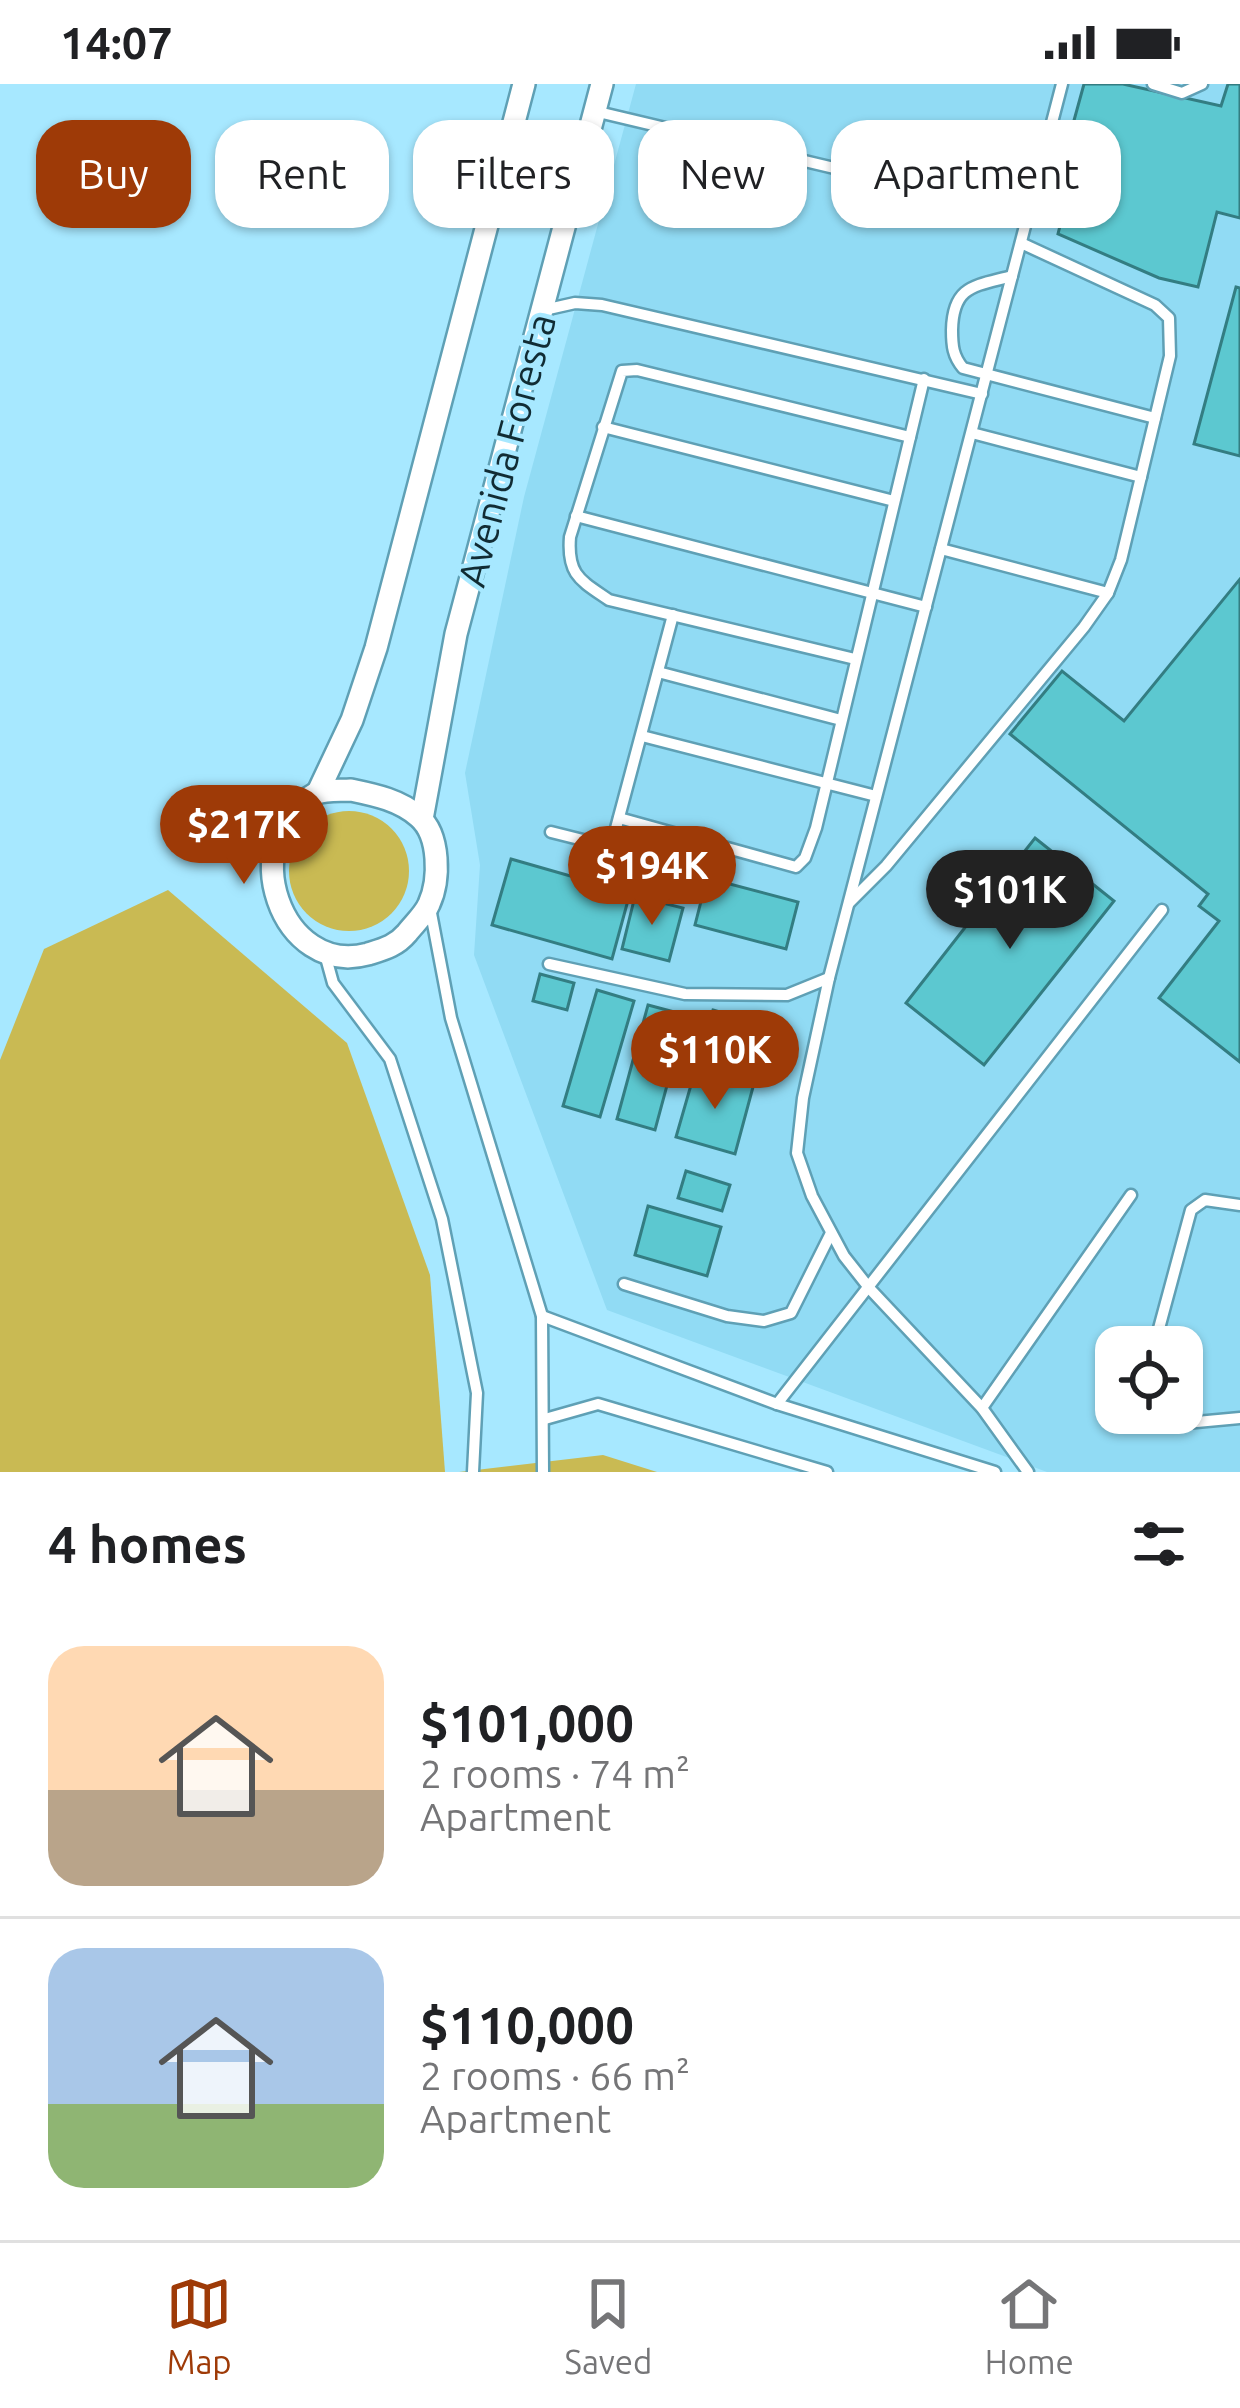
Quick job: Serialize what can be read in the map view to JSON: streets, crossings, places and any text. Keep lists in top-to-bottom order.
{
  "streets": {
    "street": ["Avenida Foresta"]
  },
  "page": {
    "status": "14:07",
    "chip": [
      "Buy",
      "Rent",
      "Filters",
      "New",
      "Apartment"
    ],
    "price": [
      "$217K",
      "$194K",
      "$101K",
      "$110K"
    ],
    "heading": "4 homes",
    "list": [
      {
        "name": "$101,000",
        "note": "2 rooms · 74 m² · Apartment"
      },
      {
        "name": "$110,000",
        "note": "2 rooms · 66 m² · Apartment"
      }
    ],
    "tabs": ["Map", "Saved", "Home"]
  }
}
